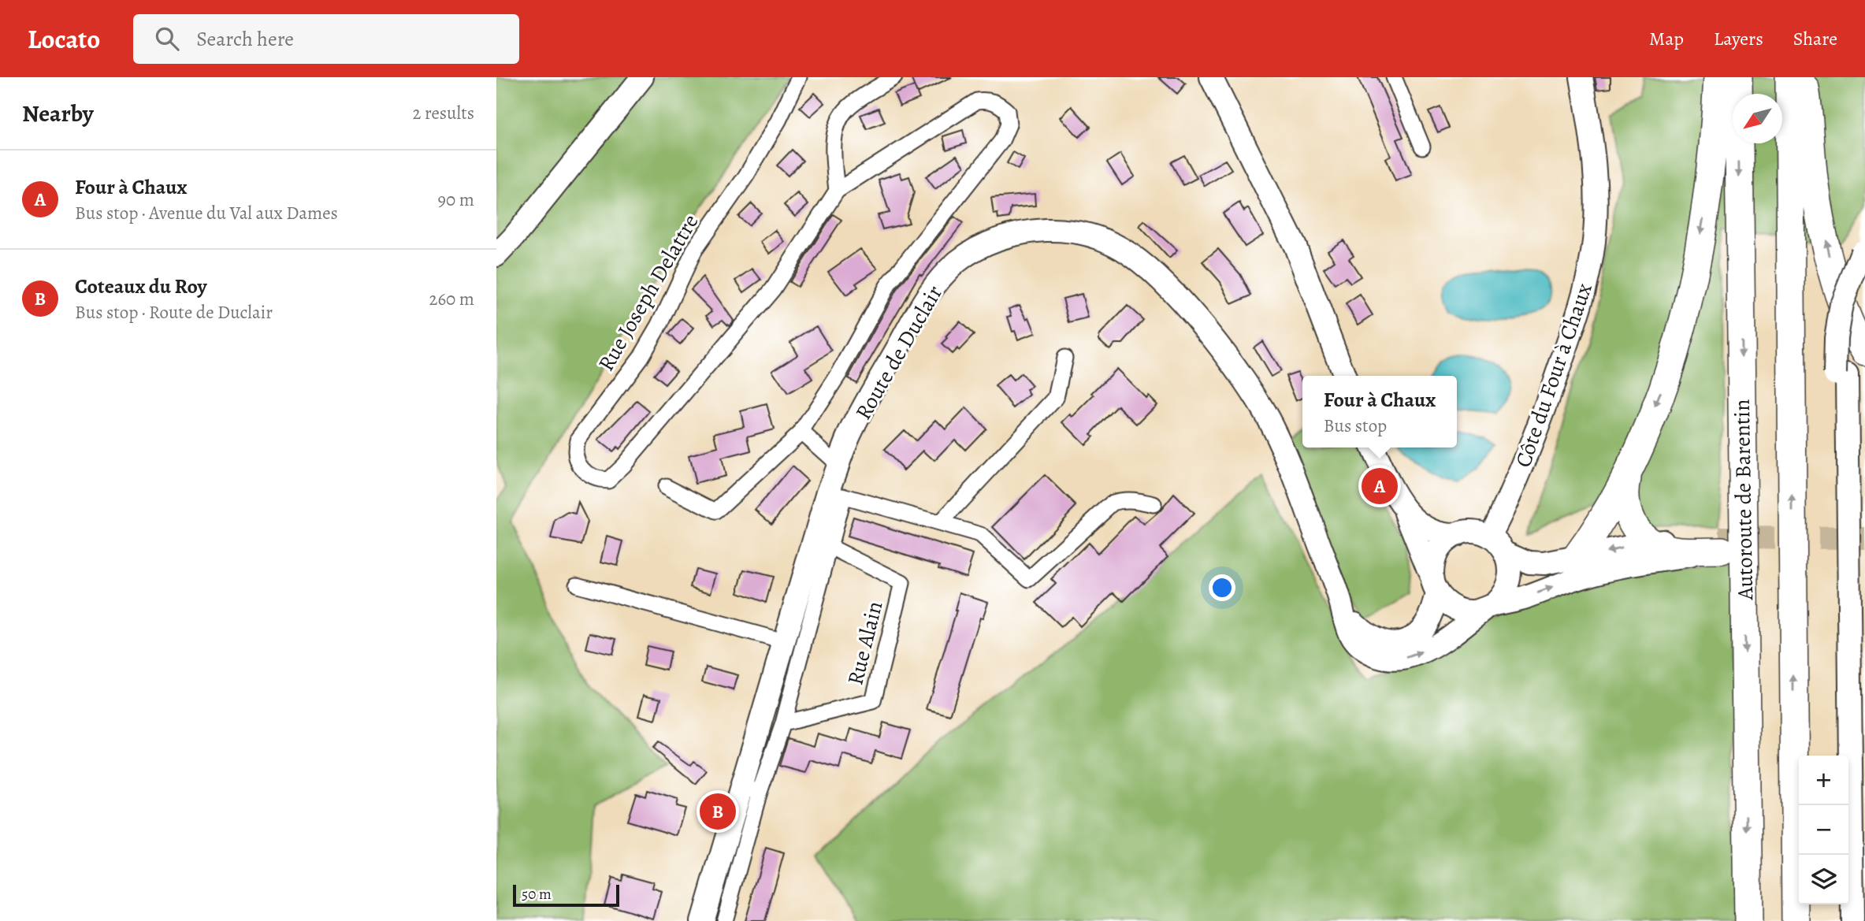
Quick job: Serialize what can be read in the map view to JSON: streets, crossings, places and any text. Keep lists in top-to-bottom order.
{
  "streets": {
    "highway": ["Autoroute de Barentin"],
    "main road": ["Route de Duclair", "Côte du Four à Chaux"],
    "street": ["Rue Joseph Delattre", "Rue Alain"]
  },
  "crossings": [
    ["Route de Duclair", "Côte du Four à Chaux"]
  ],
  "scale_bar": "50 m",
  "north": "bottom left",
  "page": {
    "header": "Locato",
    "search": "Search here",
    "nav": ["Map", "Layers", "Share"],
    "heading": ["Nearby", "2 results"],
    "list": [
      {
        "mark": "A",
        "name": "Four à Chaux",
        "note": "Bus stop · Avenue du Val aux Dames",
        "value": "90 m"
      },
      {
        "mark": "B",
        "name": "Coteaux du Roy",
        "note": "Bus stop · Route de Duclair",
        "value": "260 m"
      }
    ],
    "popup": ["Four à Chaux", "Bus stop"],
    "pins": ["A", "B"],
    "map_buttons": ["+", "−"],
    "scale": "50 m"
  }
}
